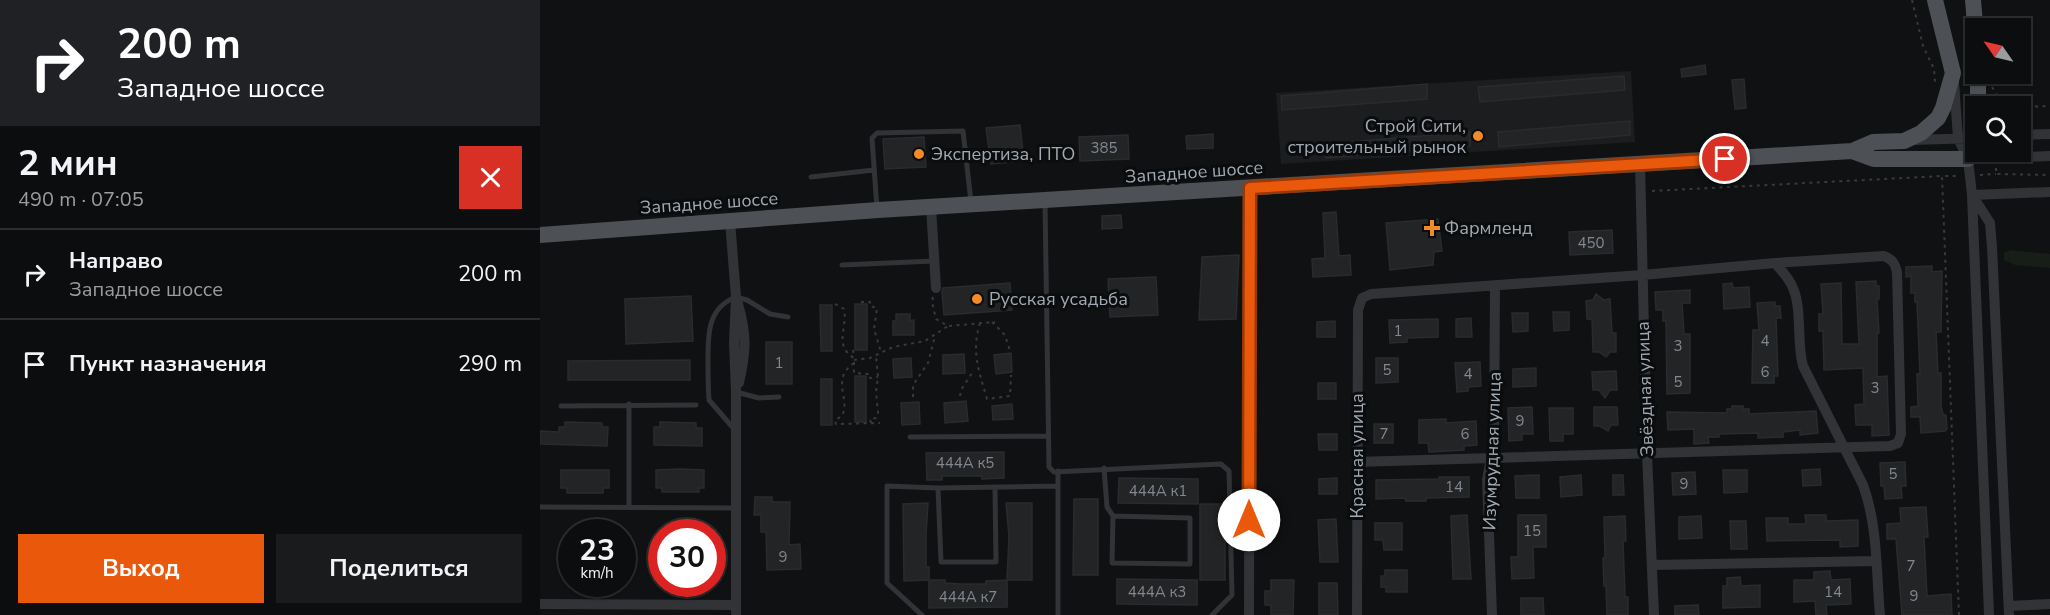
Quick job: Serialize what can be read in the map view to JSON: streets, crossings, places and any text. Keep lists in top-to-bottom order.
{
  "streets": {
    "main road": ["Западное шоссе"],
    "street": ["Звёздная улица", "Изумрудная улица", "Красная улица"]
  },
  "crossings": [
    ["Западное шоссе", "Звёздная улица"],
    ["Изумрудная улица", "Красная улица"]
  ],
  "places": {
    "other": ["Строй Сити, строительный рынок", "Экспертиза, ПТО", "Русская усадьба"],
    "health": ["Фармленд"]
  },
  "house_numbers": [
    "385",
    "450",
    "1",
    "4",
    "3",
    "1",
    "5",
    "6",
    "4",
    "5",
    "3",
    "9",
    "7",
    "6",
    "444А к5",
    "5",
    "9",
    "14",
    "444А к1",
    "15",
    "9",
    "7",
    "444А к3",
    "14",
    "9",
    "444А к7"
  ],
  "north": "top left",
  "page": {
    "turn": ["200 m", "Западное шоссе"],
    "heading": ["2 мин", "490 m · 07:05"],
    "list": [
      {
        "name": "Направо",
        "note": "Западное шоссе",
        "value": "200 m"
      },
      {
        "name": "Пункт назначения",
        "value": "290 m"
      }
    ],
    "speed": "23 km/h",
    "limit": "30",
    "buttons": ["Выход", "Поделиться"]
  }
}
